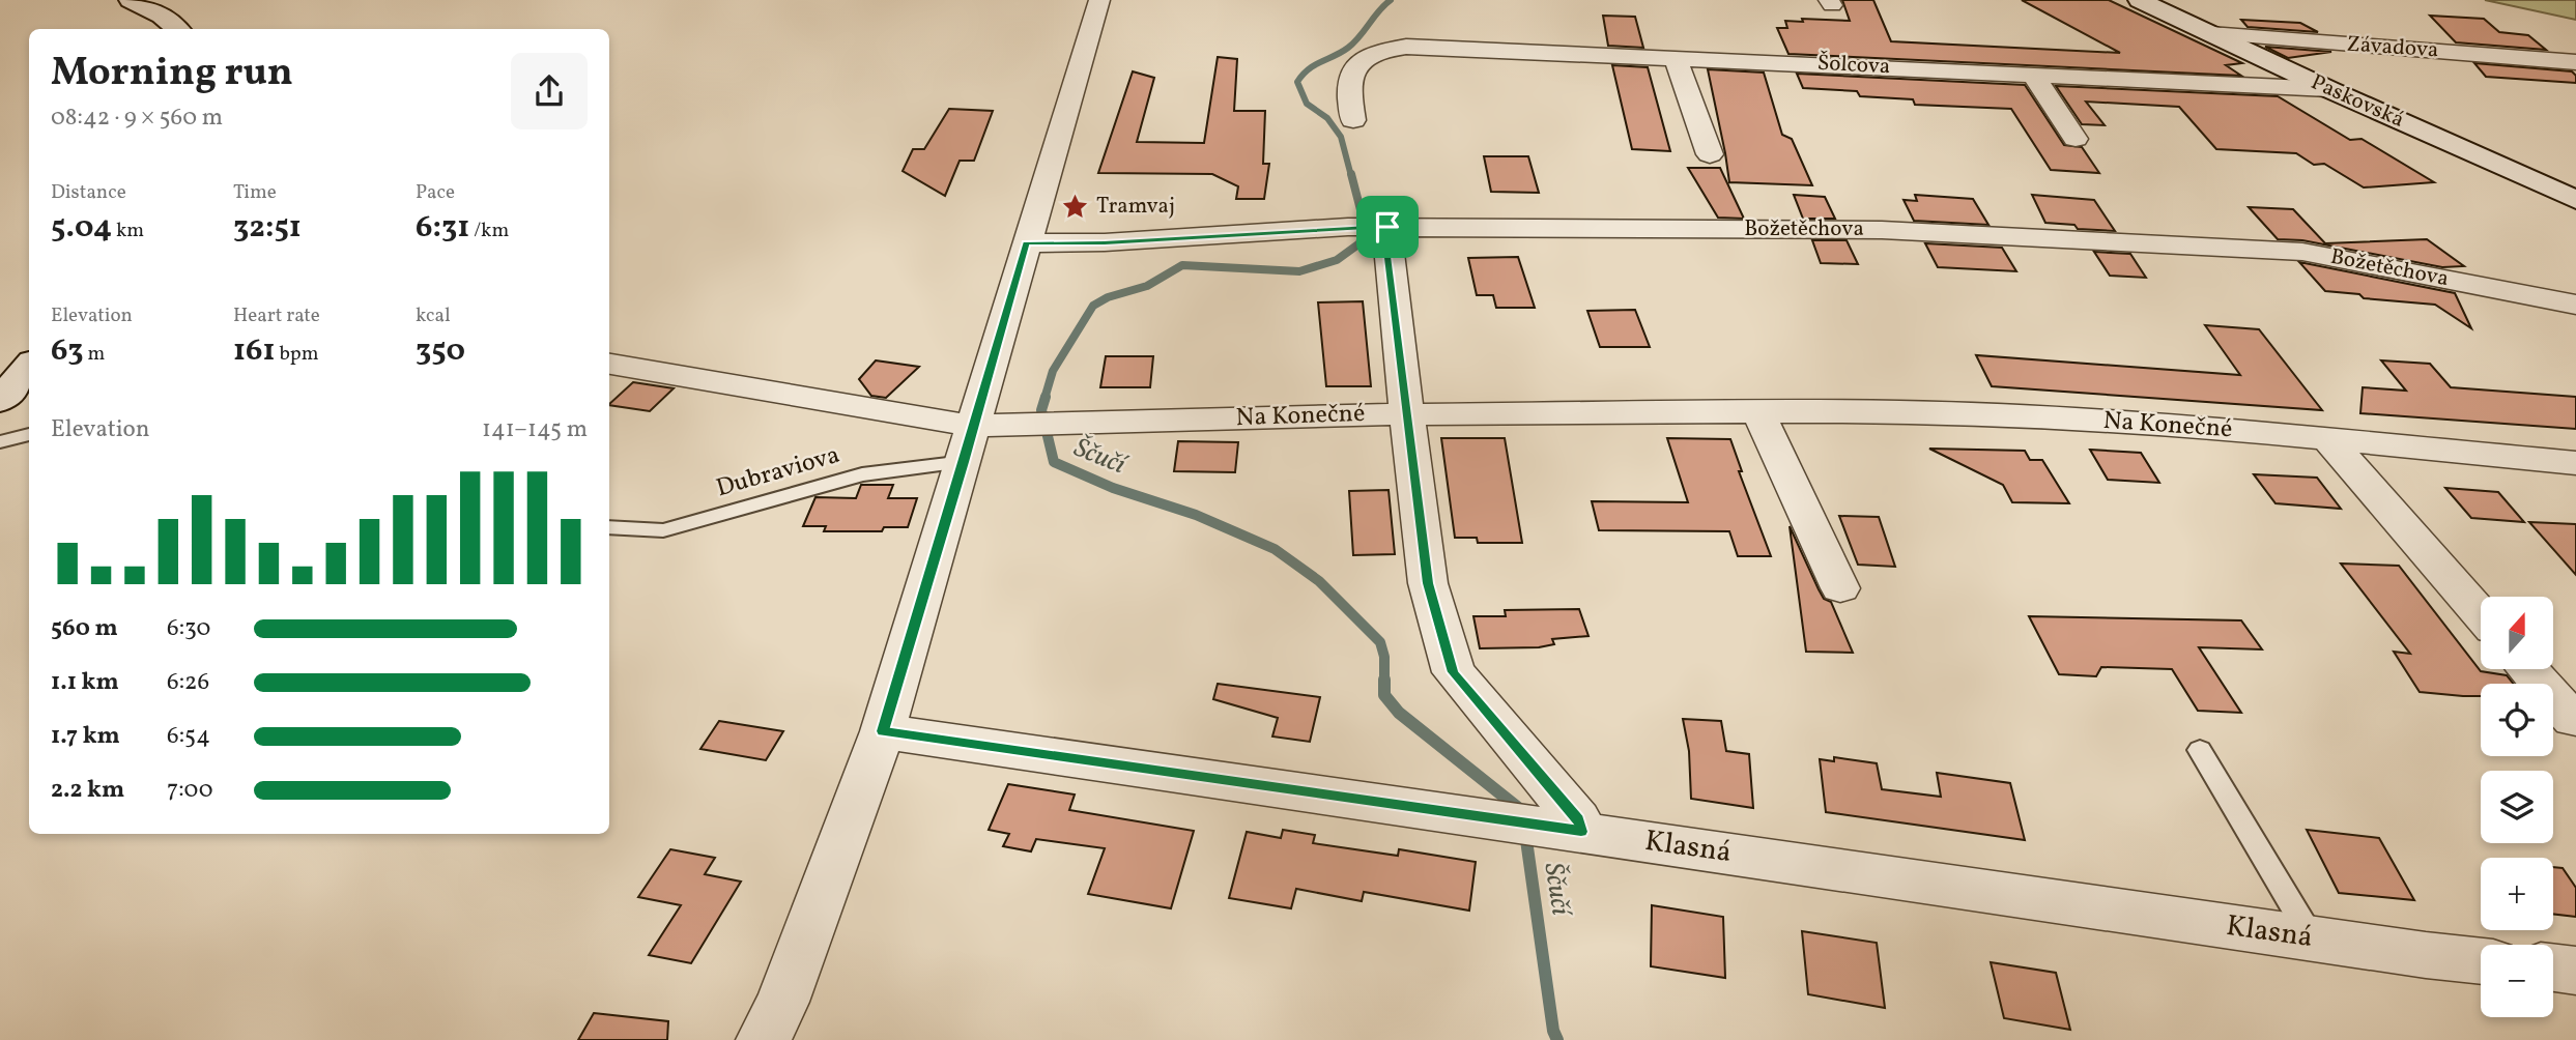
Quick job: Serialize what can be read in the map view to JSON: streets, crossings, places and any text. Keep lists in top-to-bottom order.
{
  "streets": {
    "main road": ["Paskovská"],
    "street": [
      "Závadova",
      "Šolcova",
      "Božetěchova",
      "Na Konečné",
      "Klasná"
    ],
    "lane": ["Dubraviova"]
  },
  "crossings": [
    ["Závadova", "Paskovská"],
    ["Šolcova", "Paskovská"],
    ["Na Konečné", "Dubraviova"]
  ],
  "water": ["Ščučí"],
  "places": {
    "place": ["Tramvaj"]
  },
  "north": "top",
  "page": {
    "heading": ["Morning run", "08:42 · 9 × 560 m"],
    "stats": [
      ["Distance", "5.04 km"],
      ["Time", "32:51"],
      ["Pace", "6:31 /km"],
      ["Elevation", "63 m"],
      ["Heart rate", "161 bpm"],
      ["kcal", "350"]
    ],
    "chart": ["Elevation", "141–145 m"],
    "map_buttons": ["+", "−"],
    "list": [
      {
        "name": "560 m",
        "note": "6:30"
      },
      {
        "name": "1.1 km",
        "note": "6:26"
      },
      {
        "name": "1.7 km",
        "note": "6:54"
      },
      {
        "name": "2.2 km",
        "note": "7:00"
      }
    ]
  }
}
